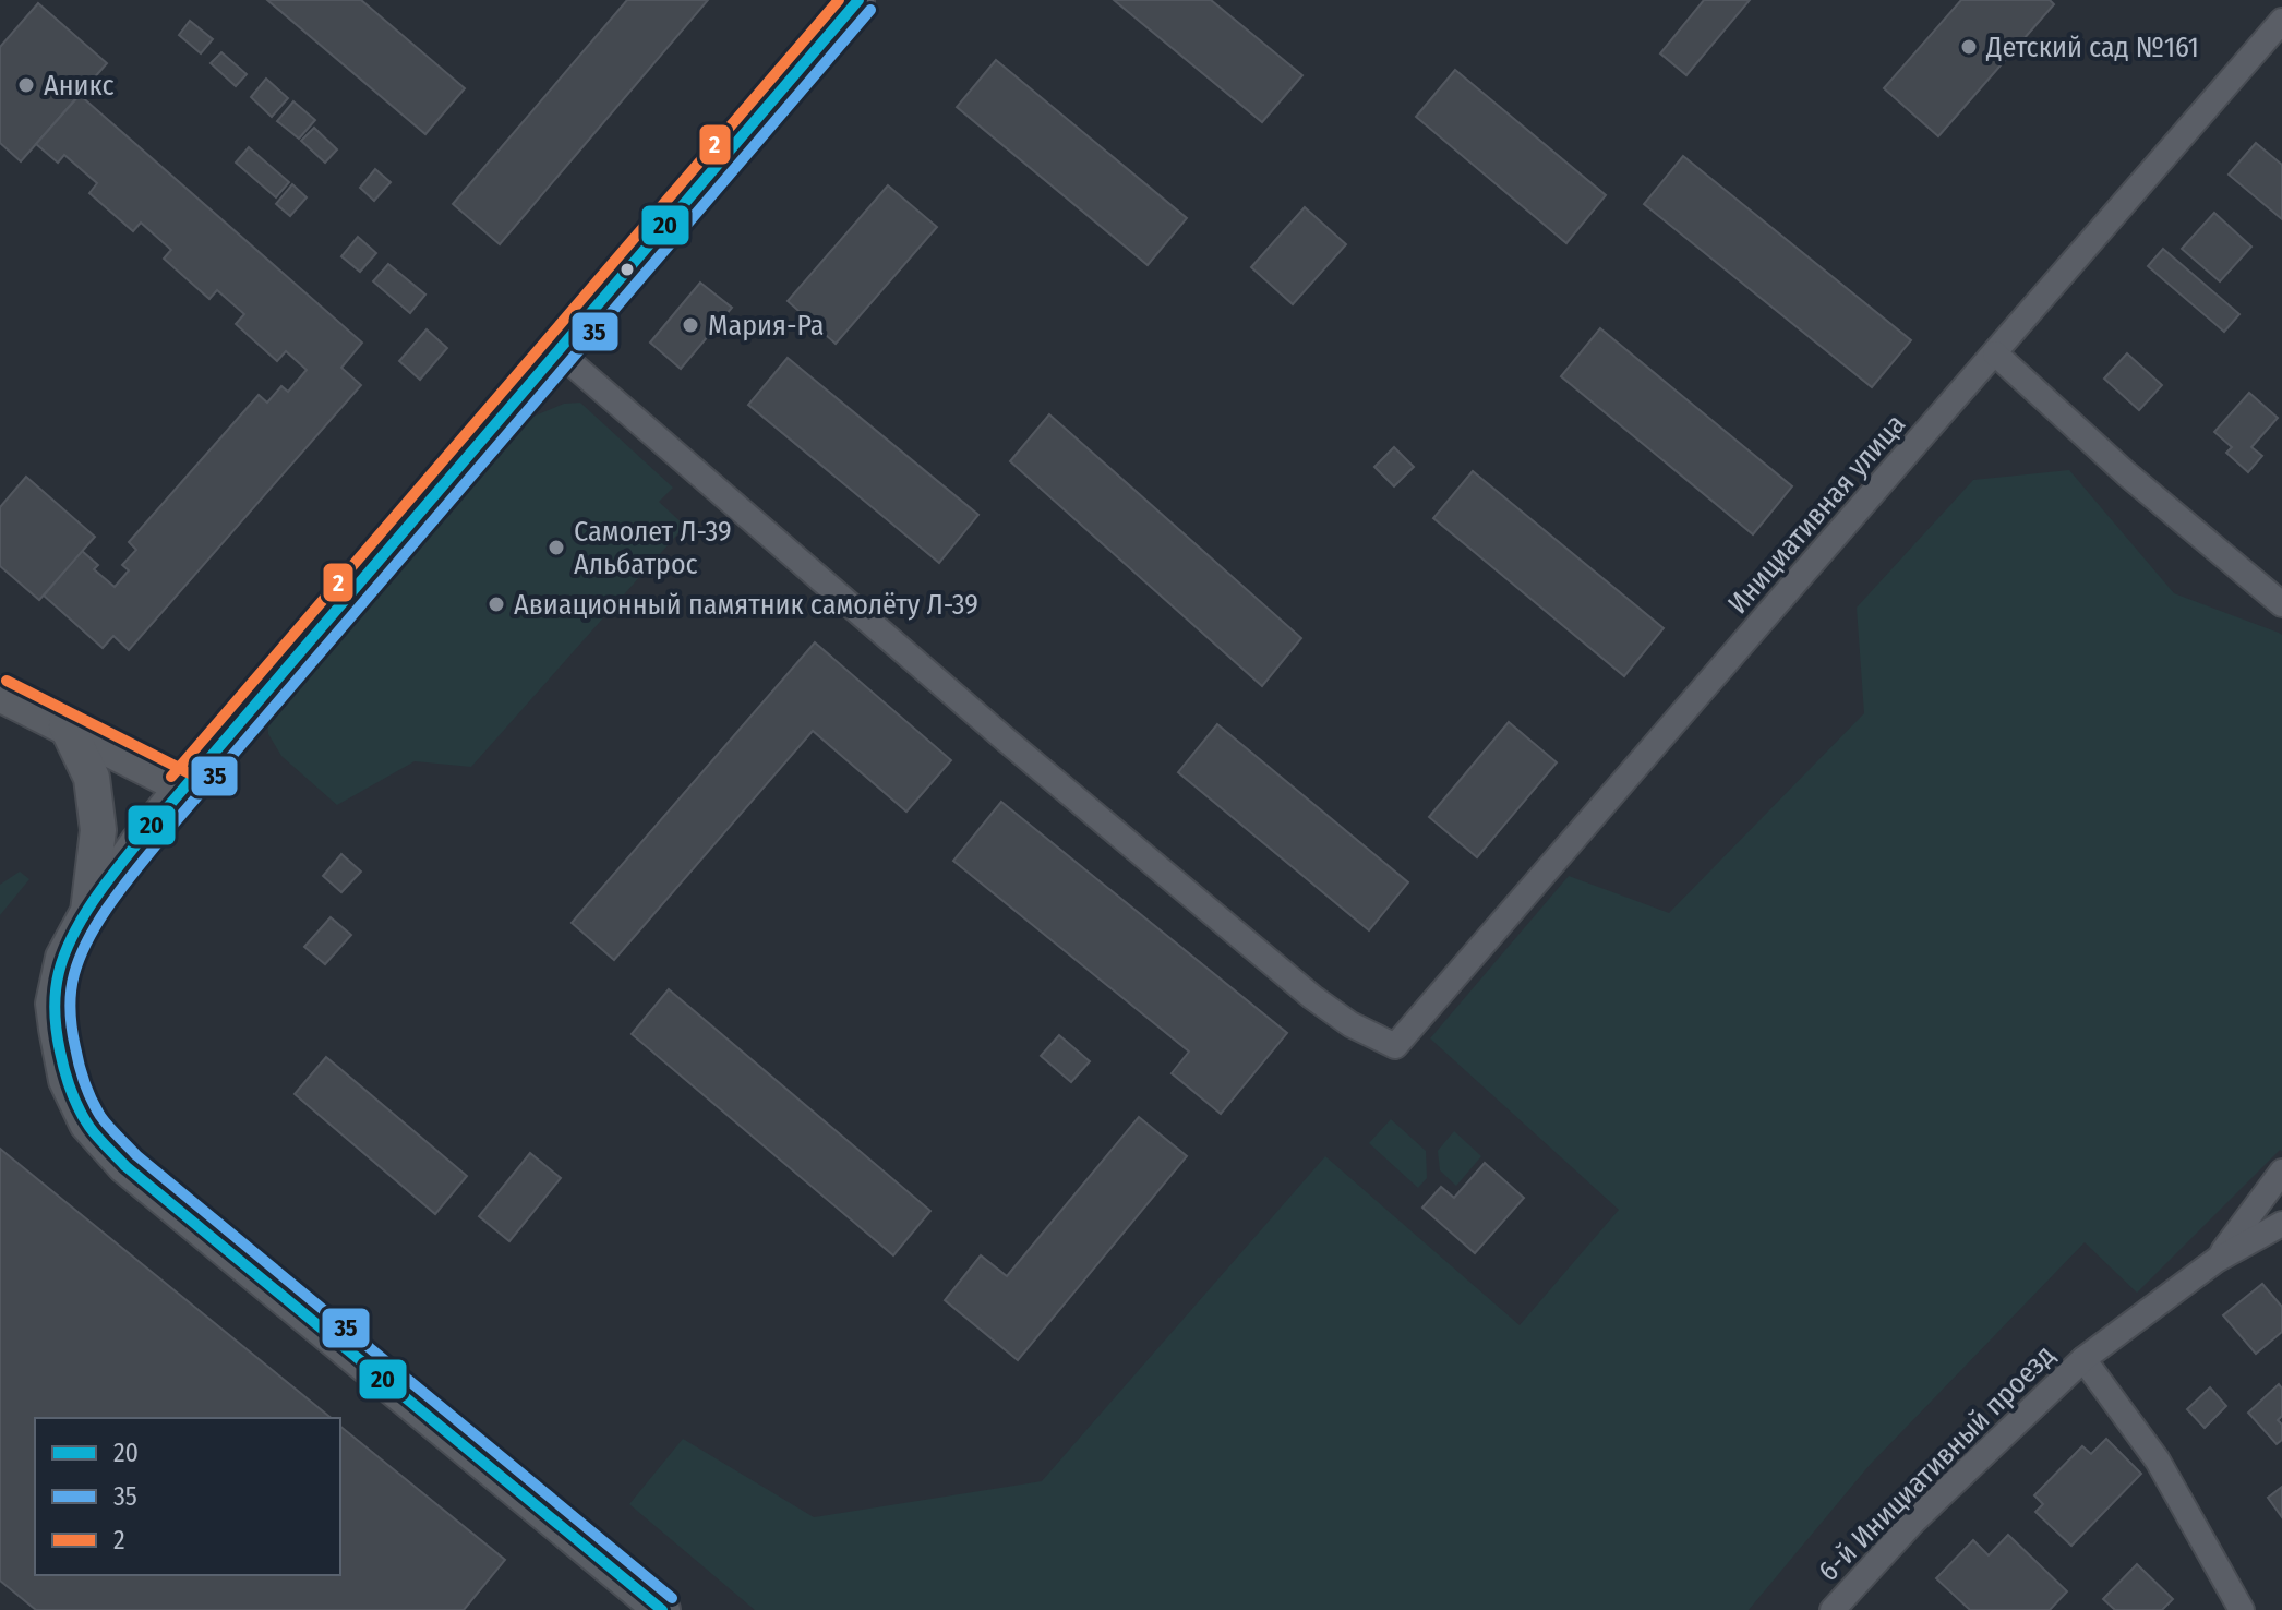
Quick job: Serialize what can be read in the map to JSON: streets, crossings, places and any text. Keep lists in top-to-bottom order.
{
  "streets": {
    "street": ["Инициативная улица", "6-й Инициативный проезд"]
  },
  "places": [
    "Детский сад №161",
    "Аникс",
    "Мария-Ра",
    "Самолет Л-39 Альбатрос",
    "Авиационный памятник самолёту Л-39"
  ],
  "lines": ["transit line 20", "transit line 2", "transit line 35"],
  "legend": ["20", "35", "2"]
}
